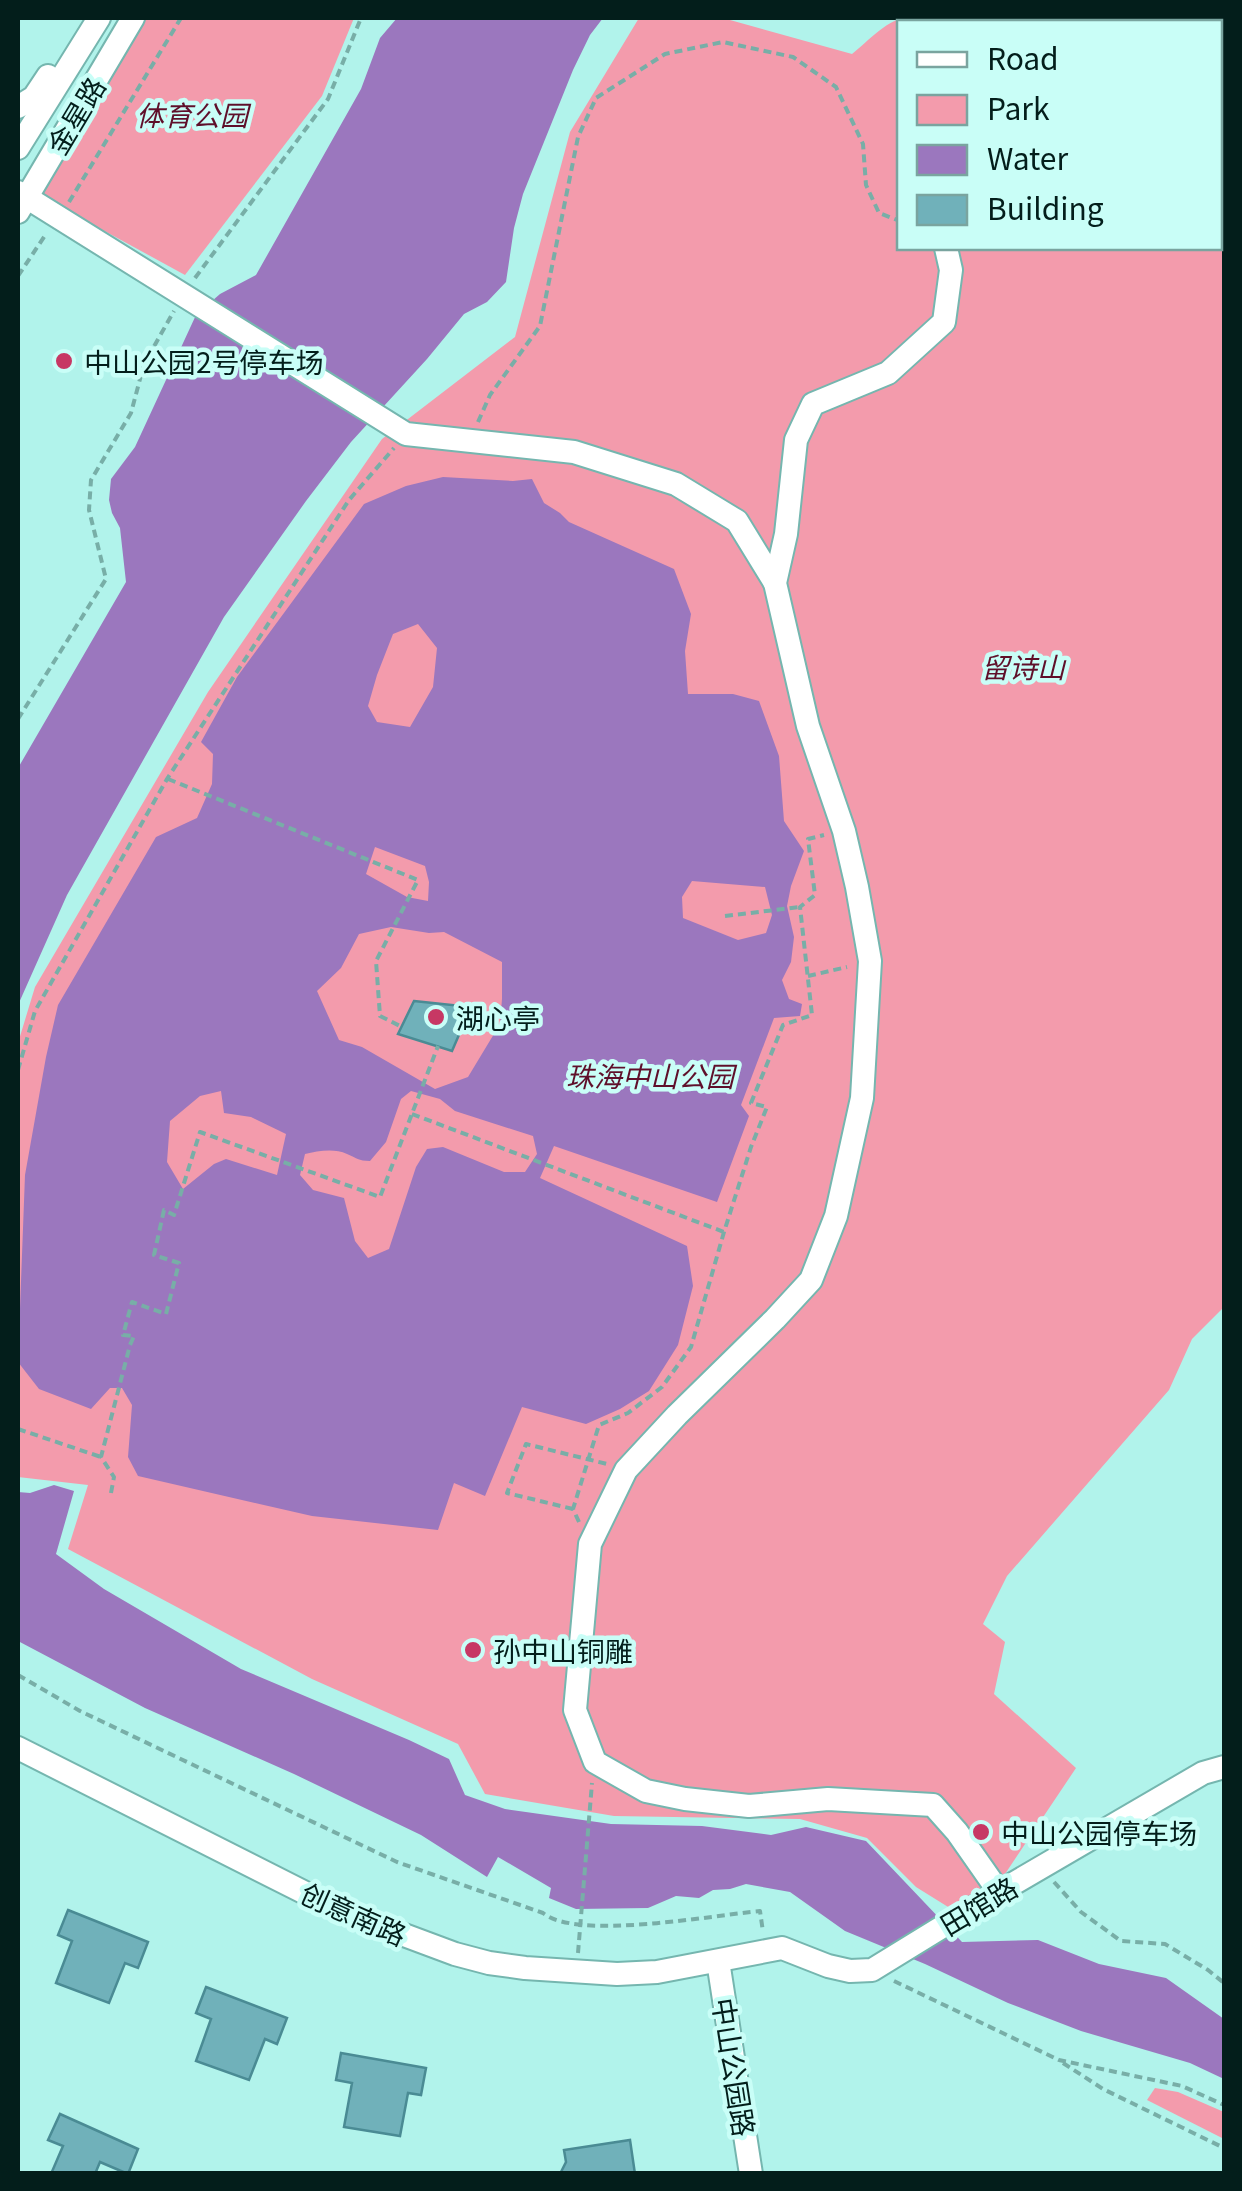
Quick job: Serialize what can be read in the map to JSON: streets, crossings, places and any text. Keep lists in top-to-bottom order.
{
  "streets": {
    "street": [
      "金星路",
      "田馆路",
      "创意南路",
      "中山公园路"
    ]
  },
  "crossings": [
    ["创意南路", "中山公园路"]
  ],
  "parks": ["体育公园", "留诗山", "珠海中山公园"],
  "places": [
    "中山公园2号停车场",
    "湖心亭",
    "孙中山铜雕",
    "中山公园停车场"
  ],
  "legend": [
    "Road",
    "Park",
    "Water",
    "Building"
  ]
}
